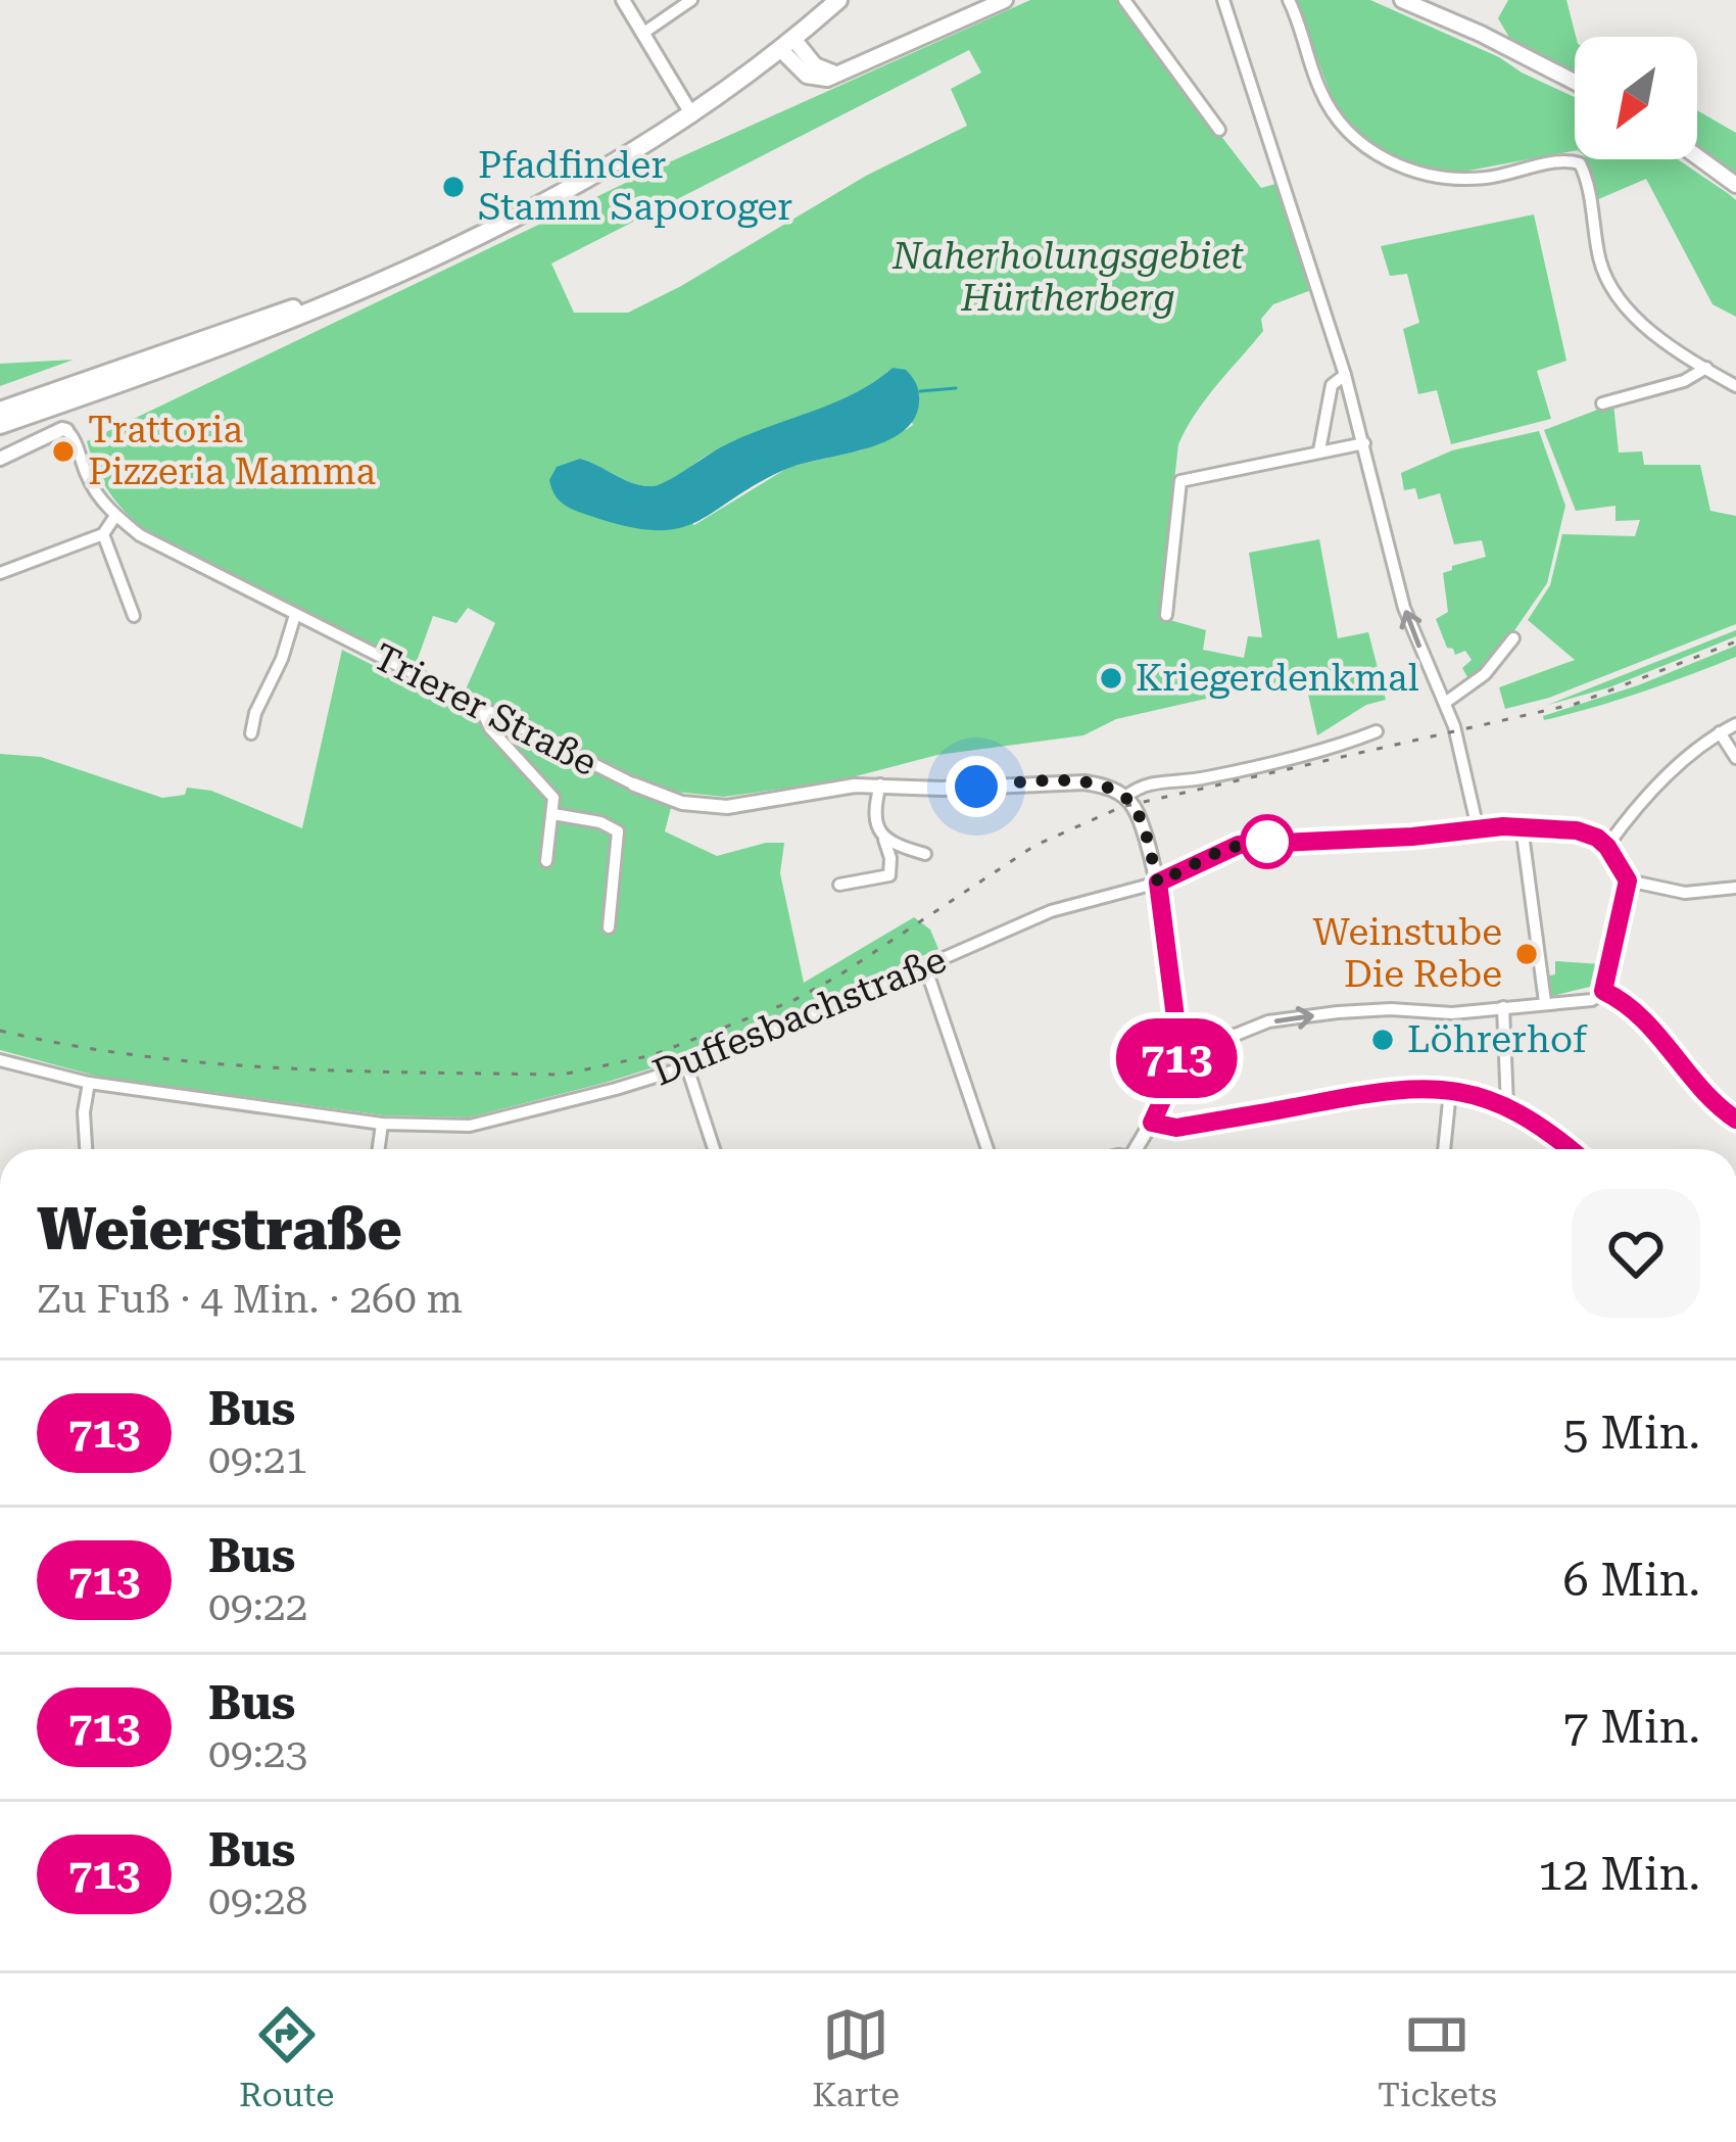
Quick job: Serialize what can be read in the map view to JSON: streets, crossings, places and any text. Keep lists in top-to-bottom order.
{
  "streets": {
    "street": ["Trierer Straße", "Duffesbachstraße"]
  },
  "parks": ["Naherholungsgebiet Hürtherberg"],
  "places": [
    "Pfadfinder Stamm Saporoger",
    "Trattoria Pizzeria Mamma",
    "Kriegerdenkmal",
    "Weinstube Die Rebe",
    "Löhrerhof"
  ],
  "lines": ["bus line 713"],
  "north": "bottom left",
  "page": {
    "on_map": "713",
    "heading": ["Weierstraße", "Zu Fuß · 4 Min. · 260 m"],
    "list": [
      {
        "mark": "713",
        "name": "Bus",
        "note": "09:21",
        "value": "5 Min."
      },
      {
        "mark": "713",
        "name": "Bus",
        "note": "09:22",
        "value": "6 Min."
      },
      {
        "mark": "713",
        "name": "Bus",
        "note": "09:23",
        "value": "7 Min."
      },
      {
        "mark": "713",
        "name": "Bus",
        "note": "09:28",
        "value": "12 Min."
      }
    ],
    "tabs": ["Route", "Karte", "Tickets"]
  }
}
